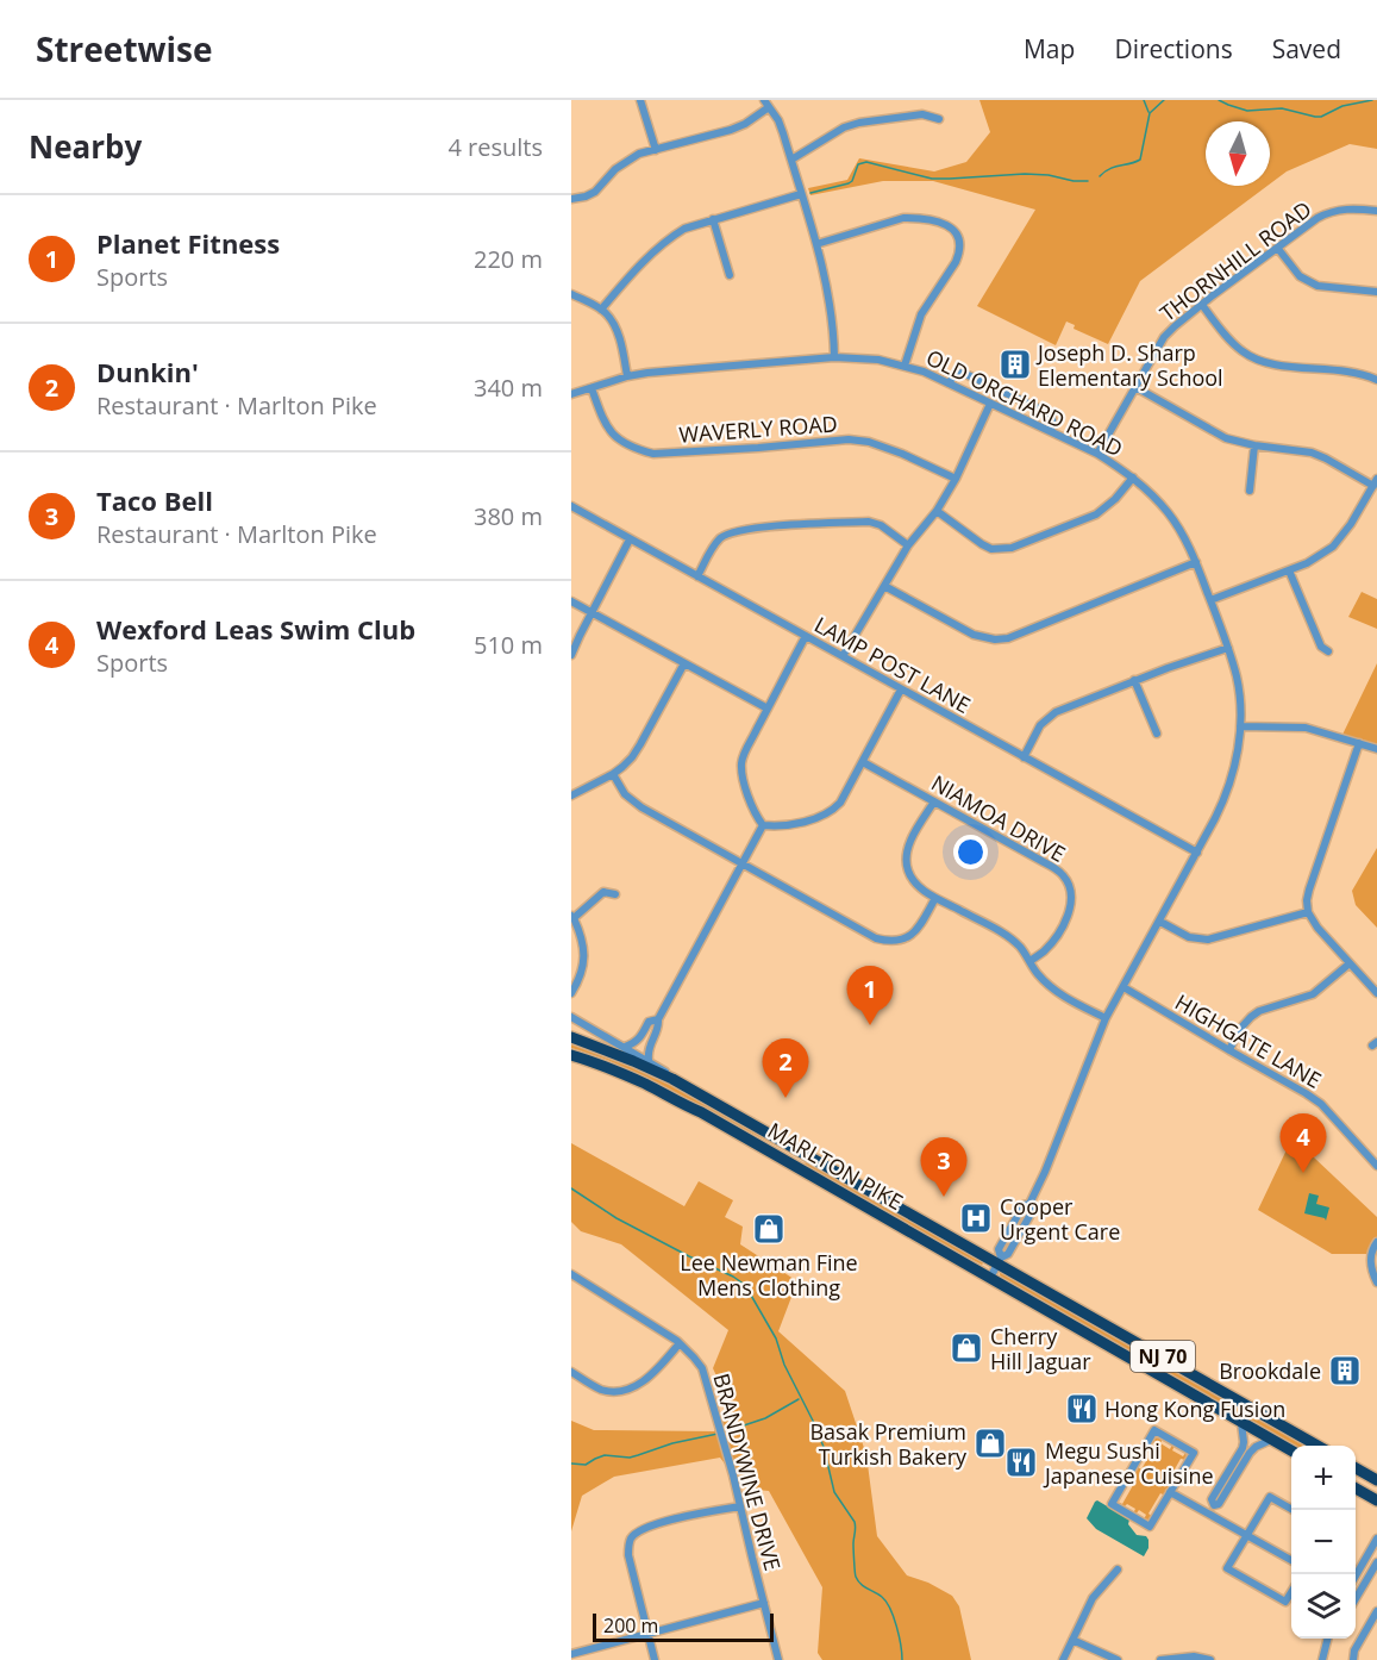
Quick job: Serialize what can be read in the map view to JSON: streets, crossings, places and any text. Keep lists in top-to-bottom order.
{
  "streets": {
    "highway": ["MARLTON PIKE", "NJ 70"],
    "street": [
      "THORNHILL ROAD",
      "OLD ORCHARD ROAD",
      "WAVERLY ROAD",
      "LAMP POST LANE",
      "NIAMOA DRIVE",
      "HIGHGATE LANE",
      "BRANDYWINE DRIVE"
    ]
  },
  "crossings": [
    ["THORNHILL ROAD", "OLD ORCHARD ROAD"],
    ["OLD ORCHARD ROAD", "WAVERLY ROAD"],
    ["OLD ORCHARD ROAD", "LAMP POST LANE"],
    ["OLD ORCHARD ROAD", "HIGHGATE LANE"],
    ["OLD ORCHARD ROAD", "MARLTON PIKE"]
  ],
  "places": {
    "building": ["Joseph D. Sharp Elementary School", "Brookdale"],
    "hospital": ["Cooper Urgent Care"],
    "shop": ["Lee Newman Fine Mens Clothing", "Cherry Hill Jaguar", "Basak Premium Turkish Bakery"],
    "restaurant": ["Hong Kong Fusion", "Megu Sushi Japanese Cuisine"]
  },
  "scale_bar": "200 m",
  "north": "bottom",
  "page": {
    "header": "Streetwise",
    "nav": ["Map", "Directions", "Saved"],
    "heading": ["Nearby", "4 results"],
    "list": [
      {
        "mark": "1",
        "name": "Planet Fitness",
        "note": "Sports",
        "value": "220 m"
      },
      {
        "mark": "2",
        "name": "Dunkin'",
        "note": "Restaurant · Marlton Pike",
        "value": "340 m"
      },
      {
        "mark": "3",
        "name": "Taco Bell",
        "note": "Restaurant · Marlton Pike",
        "value": "380 m"
      },
      {
        "mark": "4",
        "name": "Wexford Leas Swim Club",
        "note": "Sports",
        "value": "510 m"
      }
    ],
    "pins": [
      "1",
      "2",
      "4",
      "3"
    ],
    "map_buttons": ["+", "−"],
    "scale": "200 m"
  }
}
